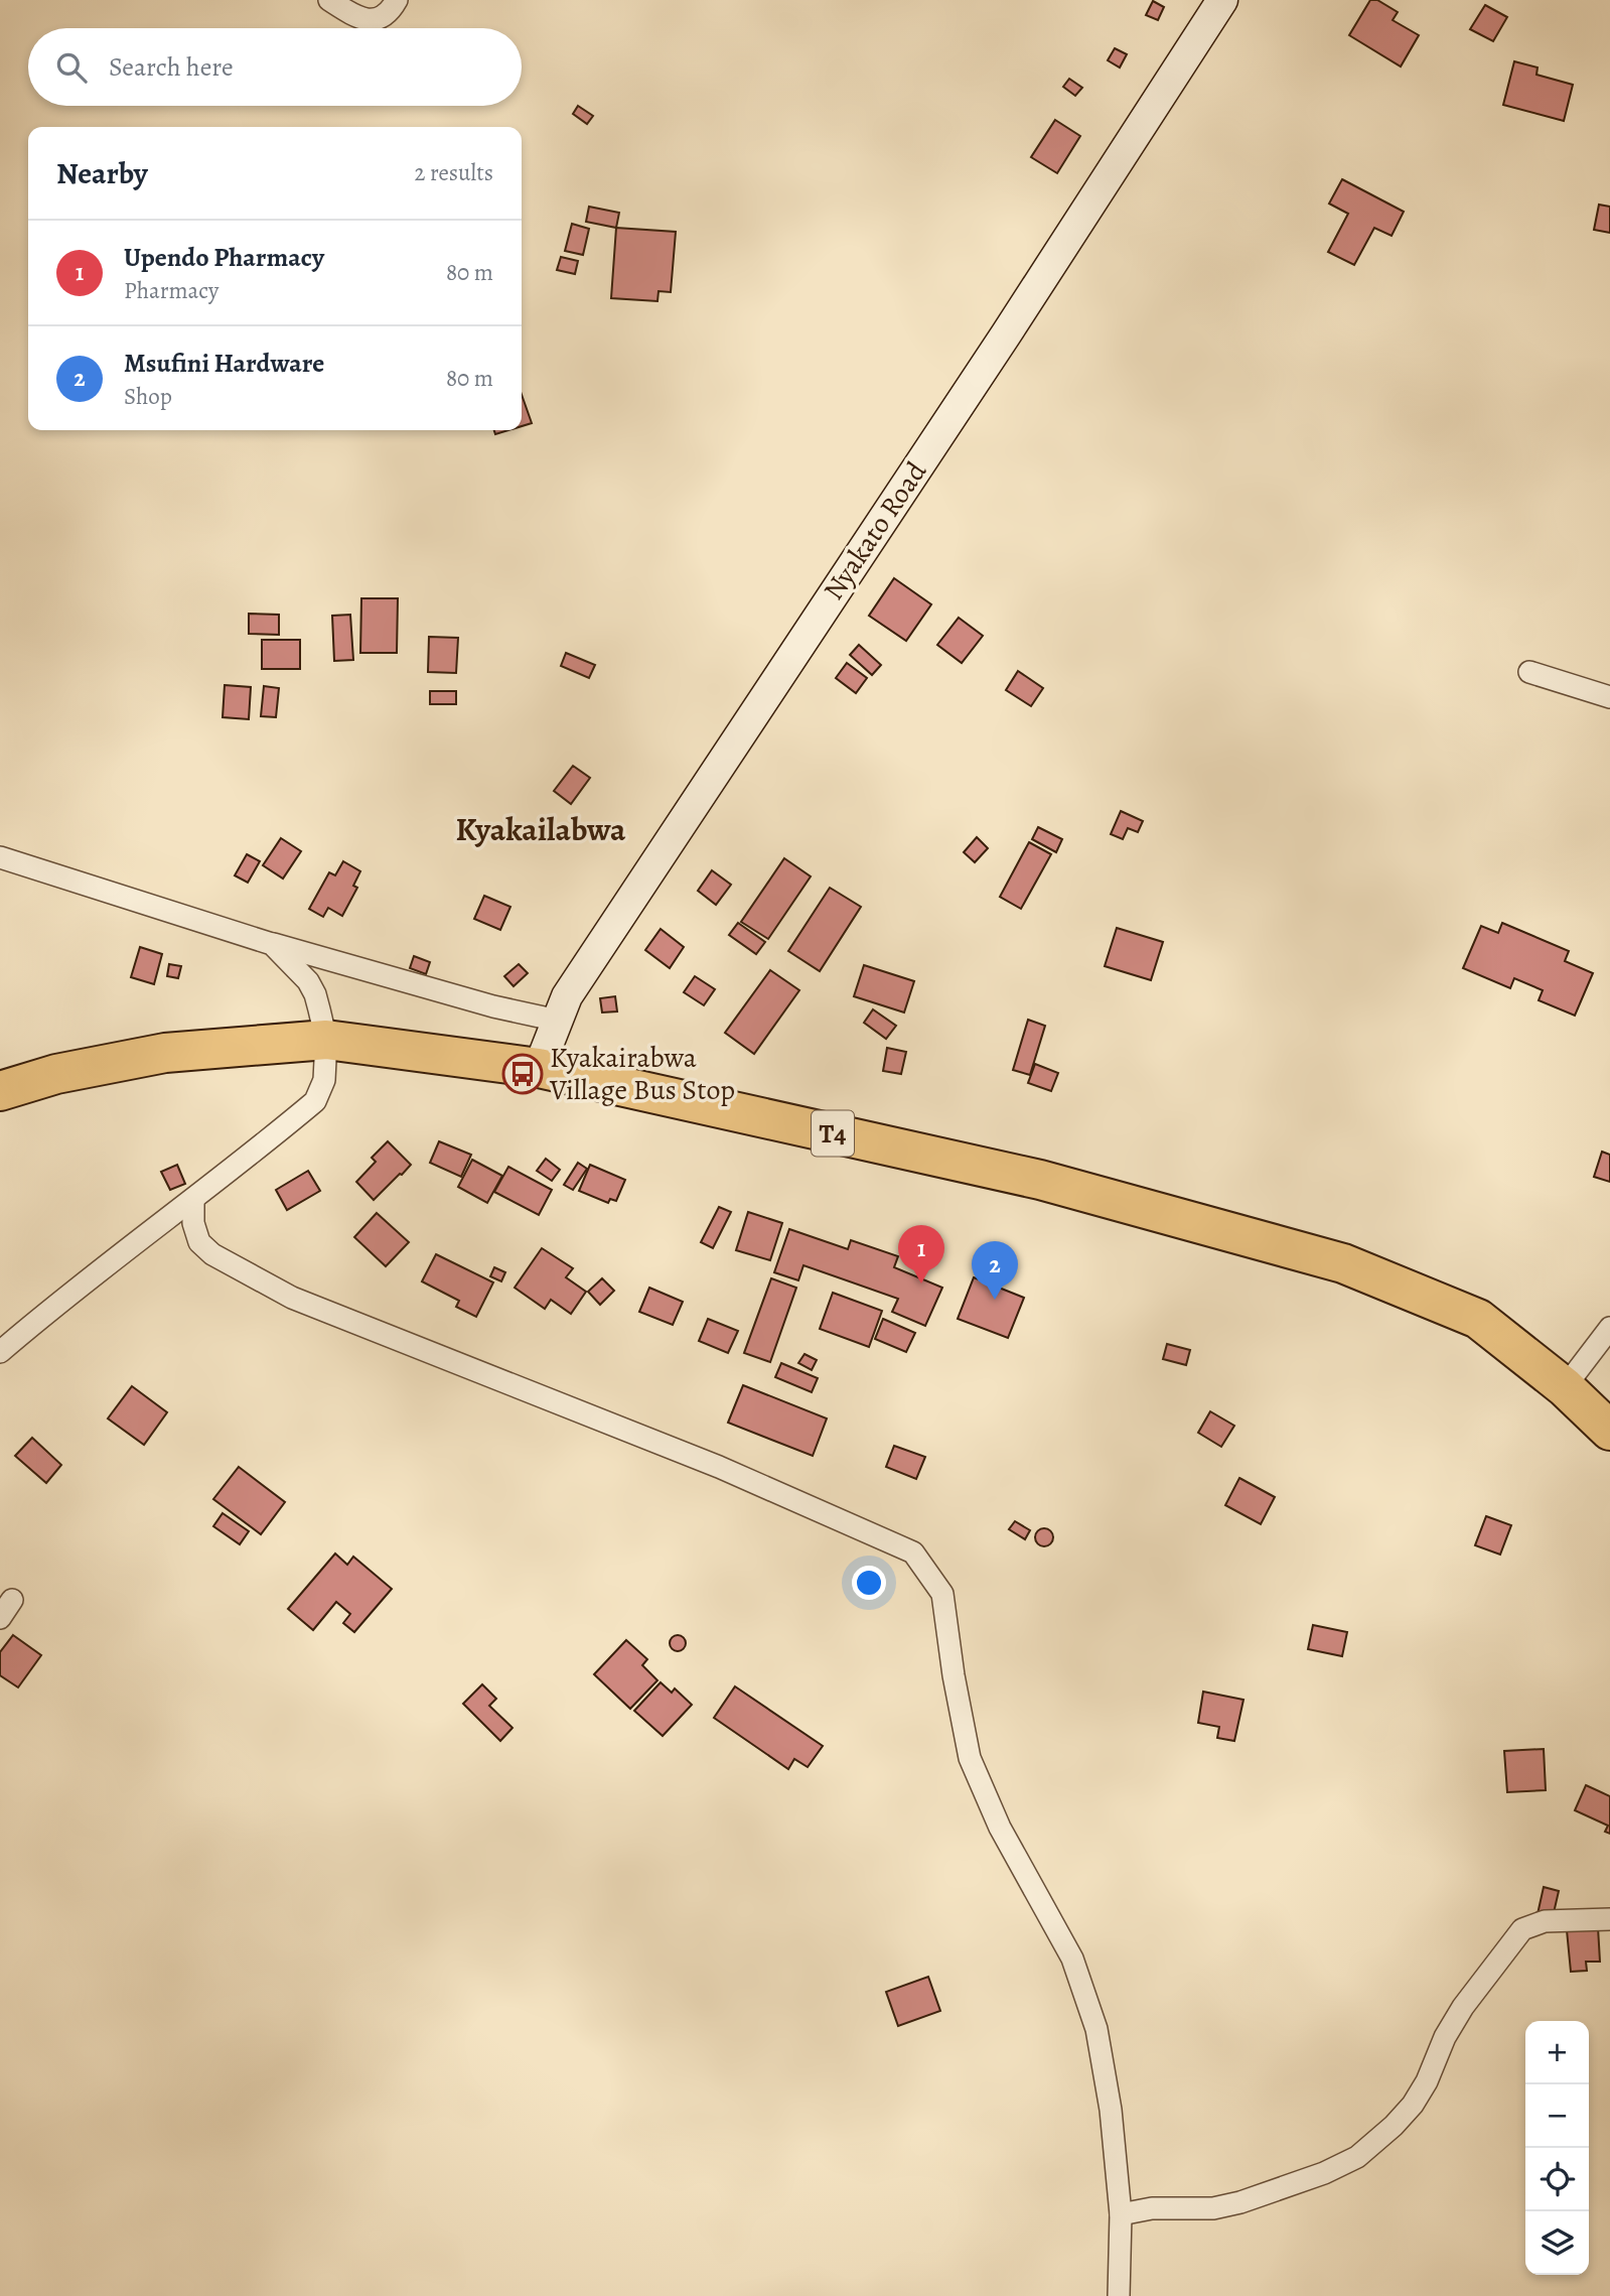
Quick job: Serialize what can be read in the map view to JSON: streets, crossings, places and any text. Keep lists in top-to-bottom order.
{
  "streets": {
    "highway": ["T4"],
    "street": ["Nyakato Road"]
  },
  "crossings": [
    ["Nyakato Road", "T4"]
  ],
  "districts": ["Kyakailabwa"],
  "places": {
    "bus stop": ["Kyakairabwa Village Bus Stop"]
  },
  "page": {
    "search": "Search here",
    "heading": ["Nearby", "2 results"],
    "list": [
      {
        "mark": "1",
        "name": "Upendo Pharmacy",
        "note": "Pharmacy",
        "value": "80 m"
      },
      {
        "mark": "2",
        "name": "Msufini Hardware",
        "note": "Shop",
        "value": "80 m"
      }
    ],
    "pins": ["1", "2"],
    "map_buttons": ["+", "−"]
  }
}
